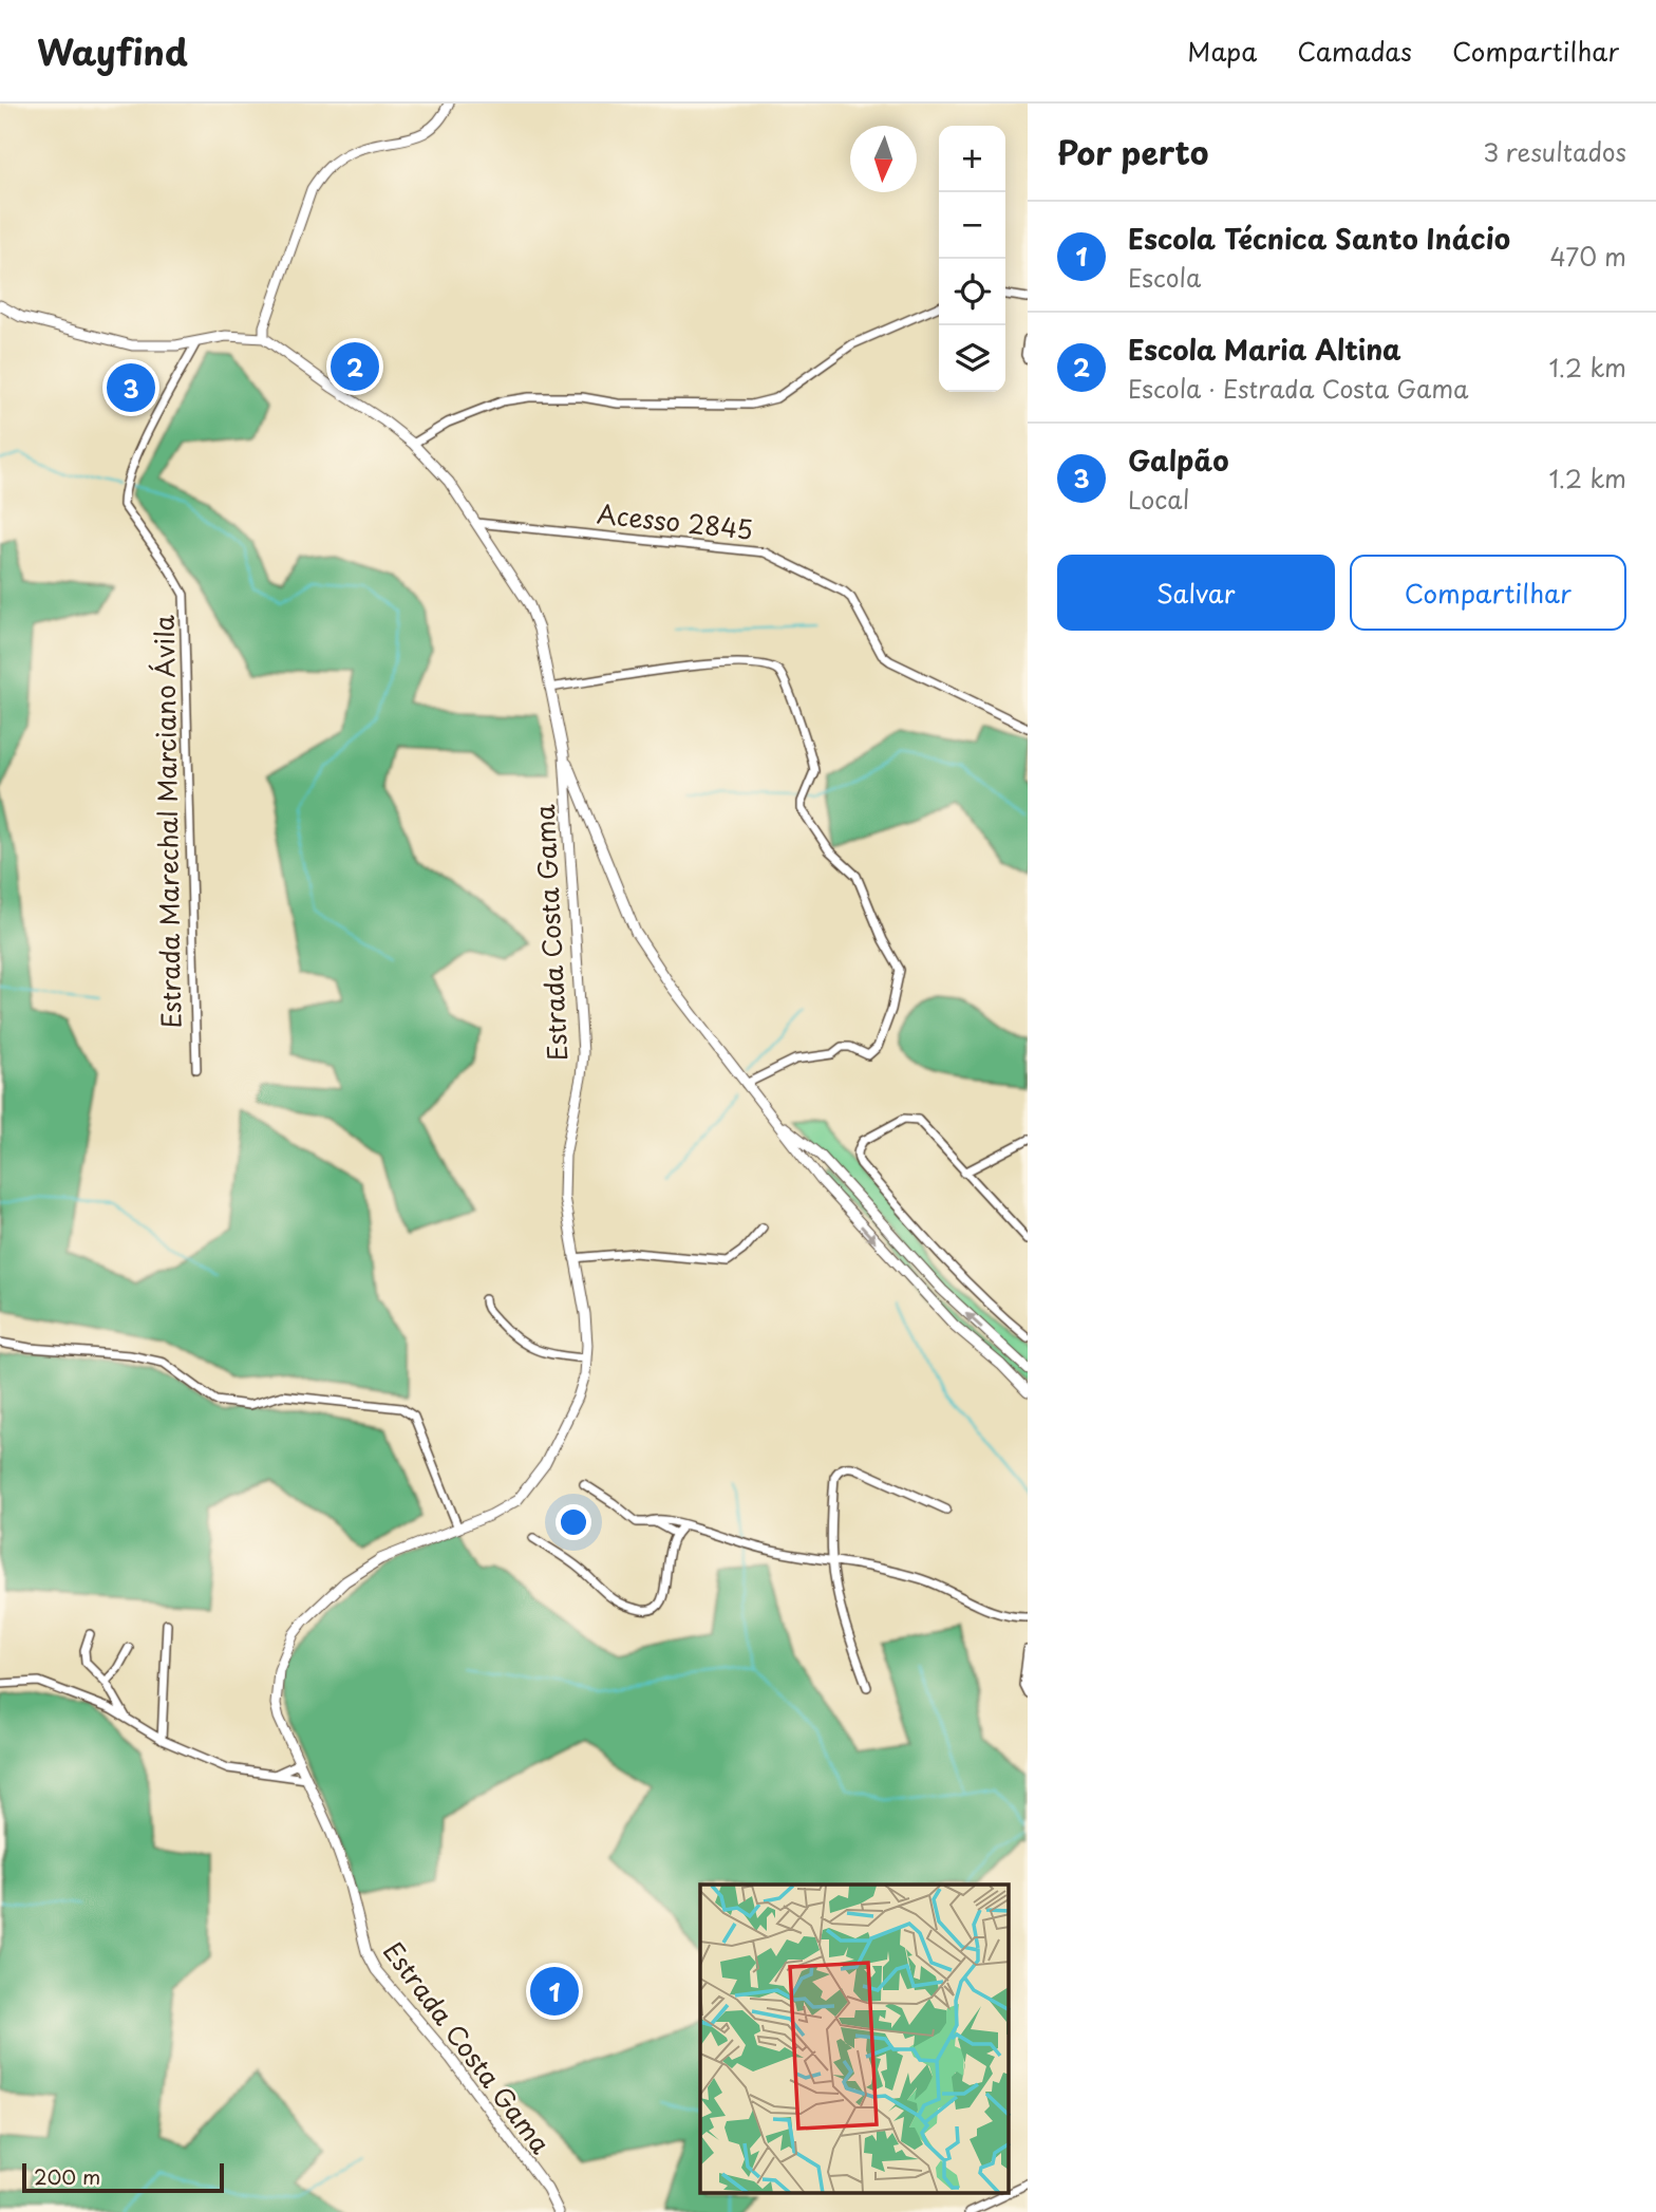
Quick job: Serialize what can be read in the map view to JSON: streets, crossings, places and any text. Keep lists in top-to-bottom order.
{
  "streets": {
    "main road": ["Estrada Costa Gama"],
    "street": ["Acesso 2845", "Estrada Marechal Marciano Ávila"]
  },
  "crossings": [
    ["Acesso 2845", "Estrada Costa Gama"]
  ],
  "scale_bar": "200 m",
  "north": "bottom",
  "page": {
    "header": "Wayfind",
    "nav": ["Mapa", "Camadas", "Compartilhar"],
    "heading": ["Por perto", "3 resultados"],
    "map_buttons": ["+", "−"],
    "list": [
      {
        "mark": "1",
        "name": "Escola Técnica Santo Inácio",
        "note": "Escola",
        "value": "470 m"
      },
      {
        "mark": "2",
        "name": "Escola Maria Altina",
        "note": "Escola · Estrada Costa Gama",
        "value": "1.2 km"
      },
      {
        "mark": "3",
        "name": "Galpão",
        "note": "Local",
        "value": "1.2 km"
      }
    ],
    "pins": ["2", "3", "1"],
    "buttons": ["Salvar", "Compartilhar"],
    "scale": "200 m"
  }
}
